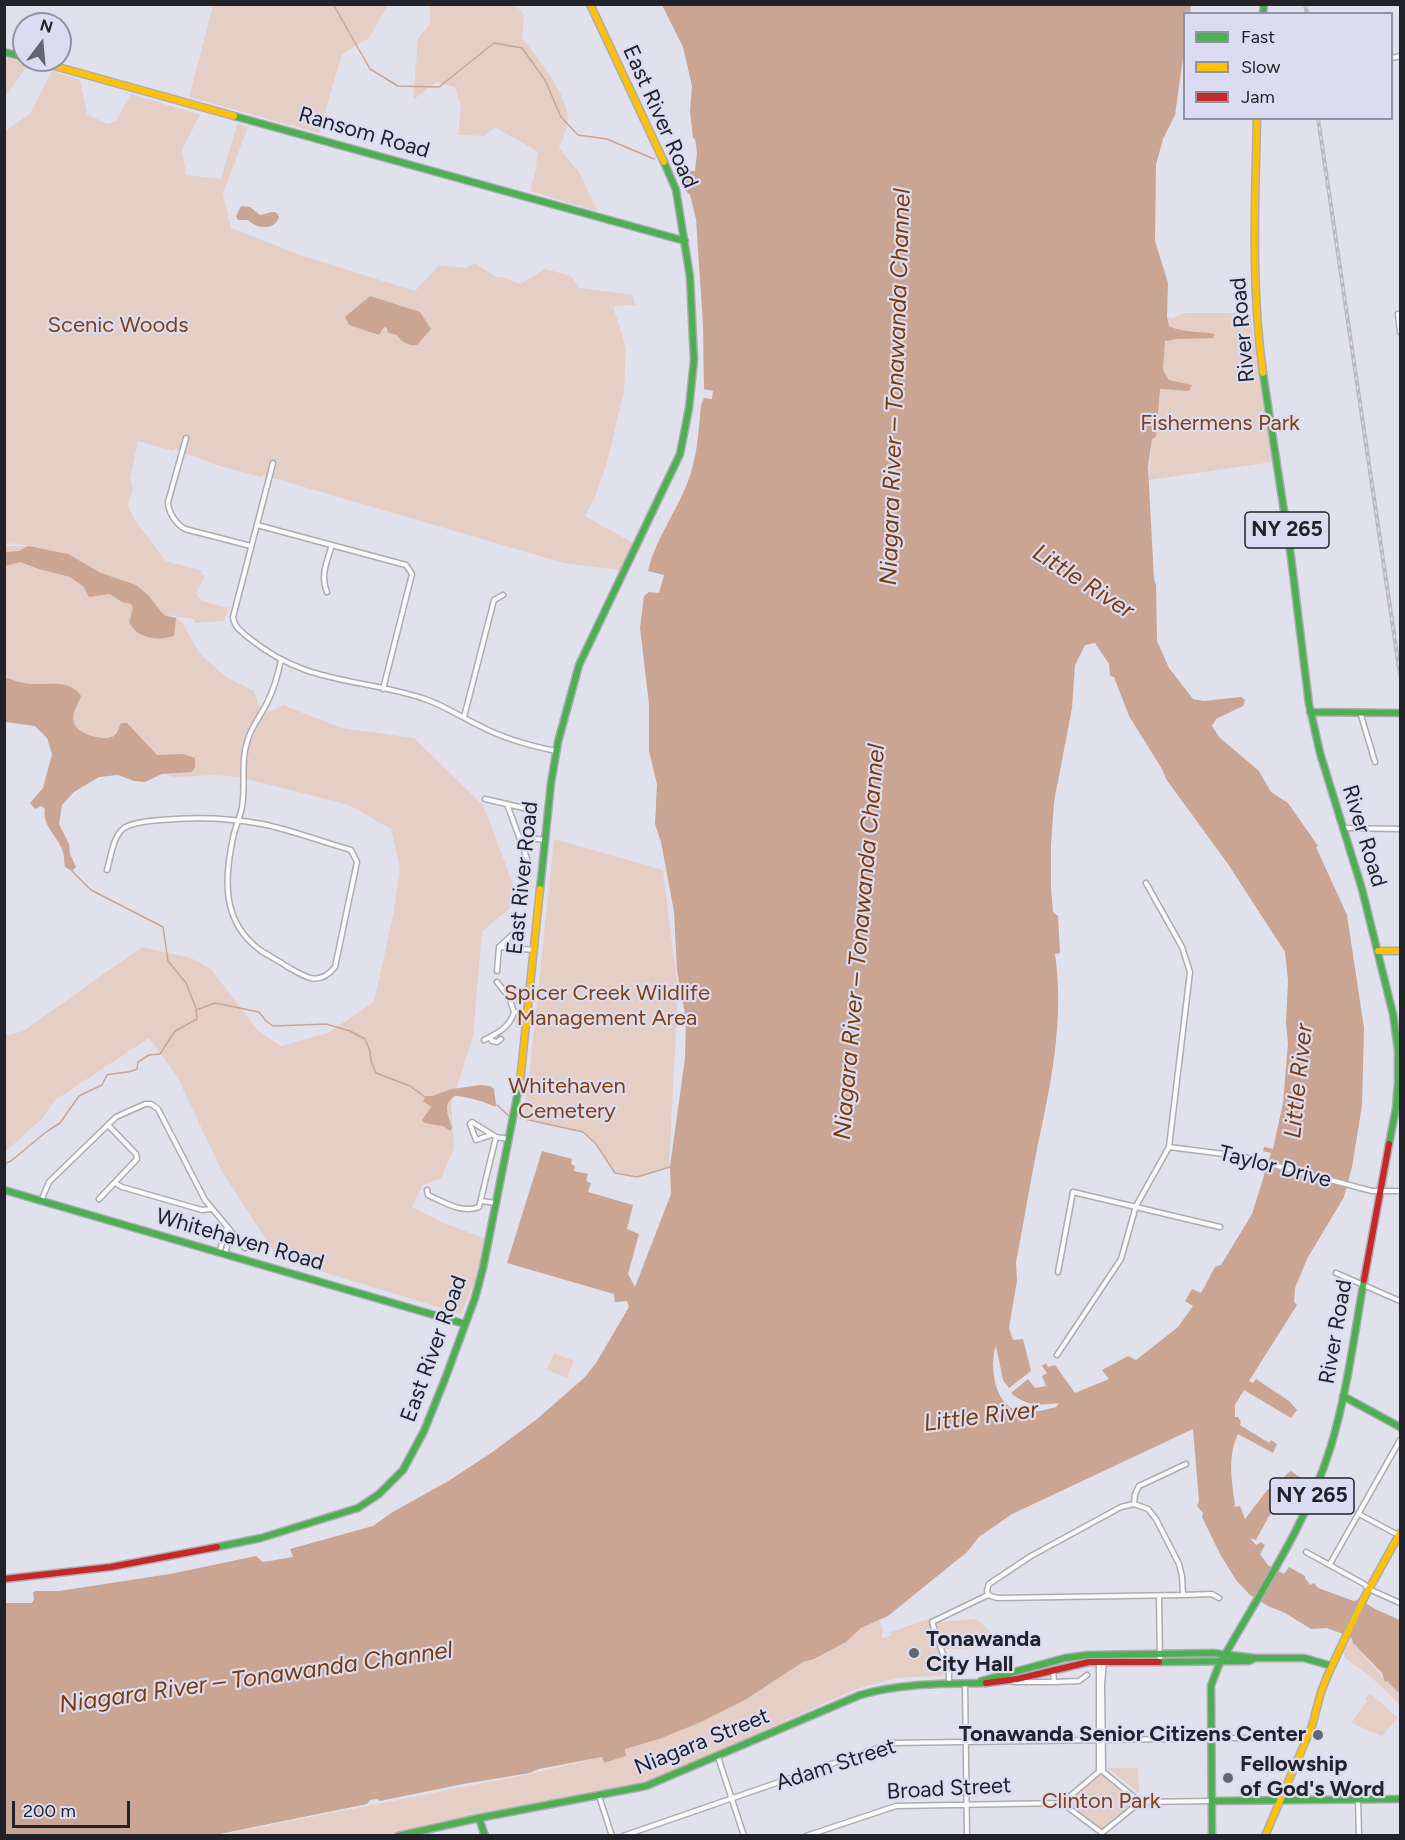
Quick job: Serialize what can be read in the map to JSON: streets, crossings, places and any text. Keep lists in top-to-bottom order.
{
  "streets": {
    "main road": [
      "East River Road",
      "Ransom Road",
      "River Road",
      "NY 265",
      "Whitehaven Road",
      "Niagara Street"
    ],
    "street": ["Taylor Drive", "Adam Street", "Broad Street"]
  },
  "crossings": [
    ["East River Road", "Ransom Road"],
    ["East River Road", "Whitehaven Road"],
    ["River Road", "NY 265"],
    ["River Road", "Taylor Drive"],
    ["River Road", "Niagara Street"],
    ["NY 265", "Niagara Street"],
    ["NY 265", "Adam Street"]
  ],
  "water": ["Niagara River – Tonawanda Channel", "Little River"],
  "parks": [
    "Scenic Woods",
    "Fishermens Park",
    "Spicer Creek Wildlife Management Area",
    "Whitehaven Cemetery",
    "Clinton Park"
  ],
  "places": ["Tonawanda City Hall", "Tonawanda Senior Citizens Center", "Fellowship of God's Word"],
  "legend": ["Fast", "Slow", "Jam"],
  "scale_bar": "200 m",
  "north": "top"
}
